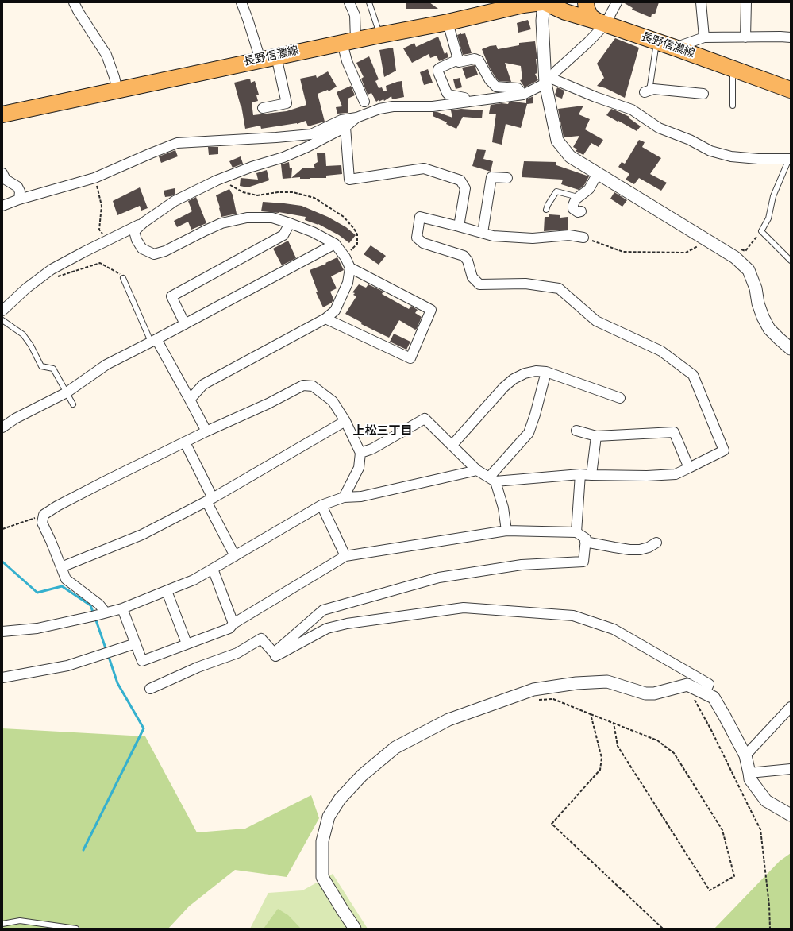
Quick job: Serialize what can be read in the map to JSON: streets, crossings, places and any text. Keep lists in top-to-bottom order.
{
  "streets": {
    "main road": ["長野信濃線"]
  },
  "districts": ["上松三丁目"]
}
